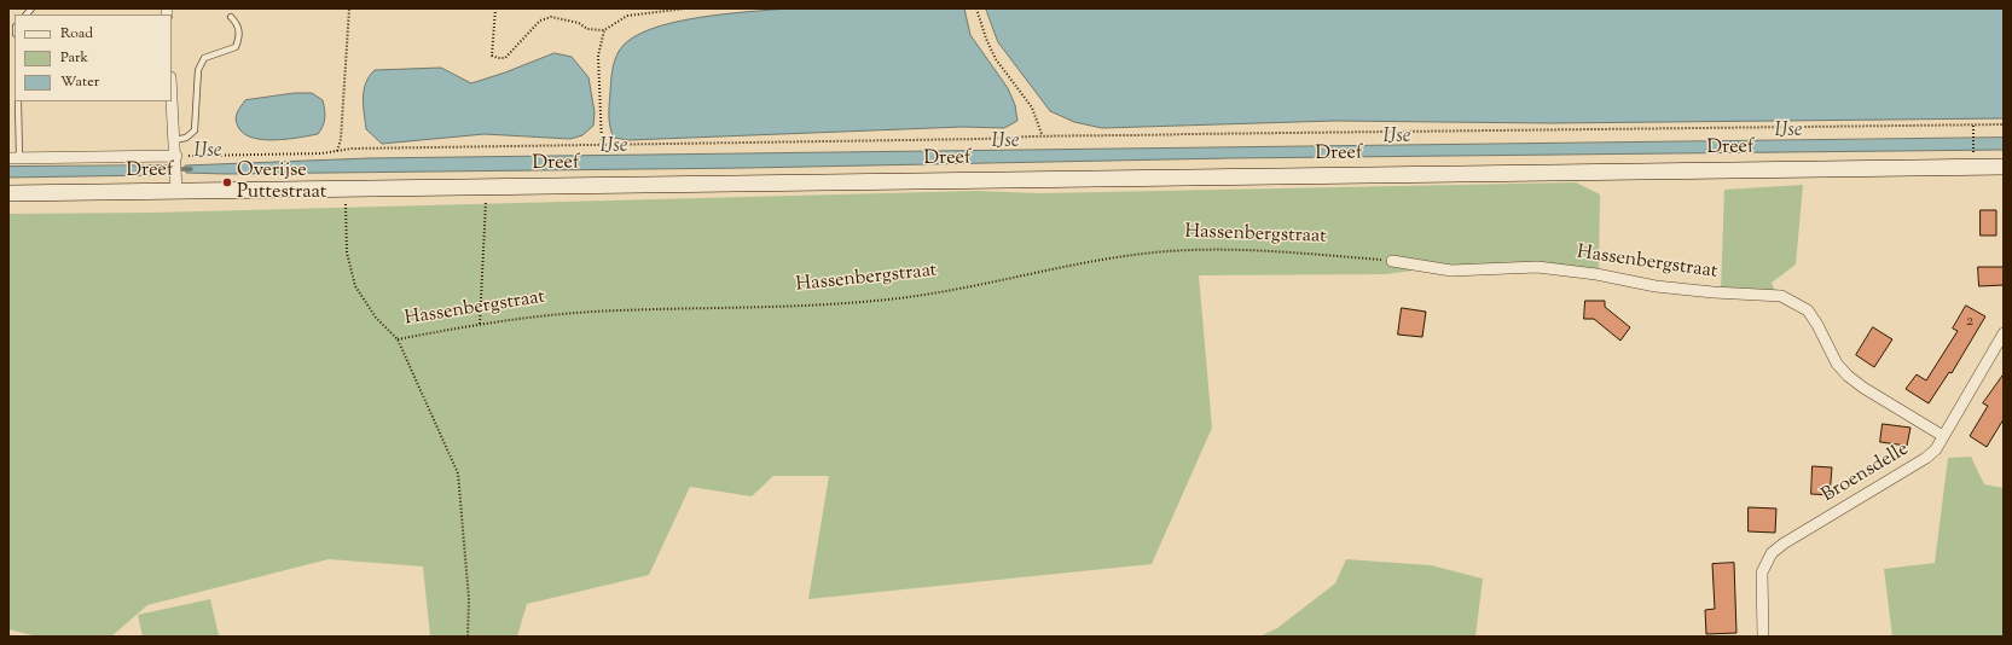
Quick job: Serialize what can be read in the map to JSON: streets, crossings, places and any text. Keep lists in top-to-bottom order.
{
  "streets": {
    "main road": ["Dreef"],
    "street": ["Hassenbergstraat", "Broensdelle"]
  },
  "crossings": [
    ["Hassenbergstraat", "Broensdelle"]
  ],
  "water": ["IJse"],
  "places": ["Overijse Puttestraat"],
  "house_numbers": ["2"],
  "legend": ["Road", "Park", "Water"]
}
